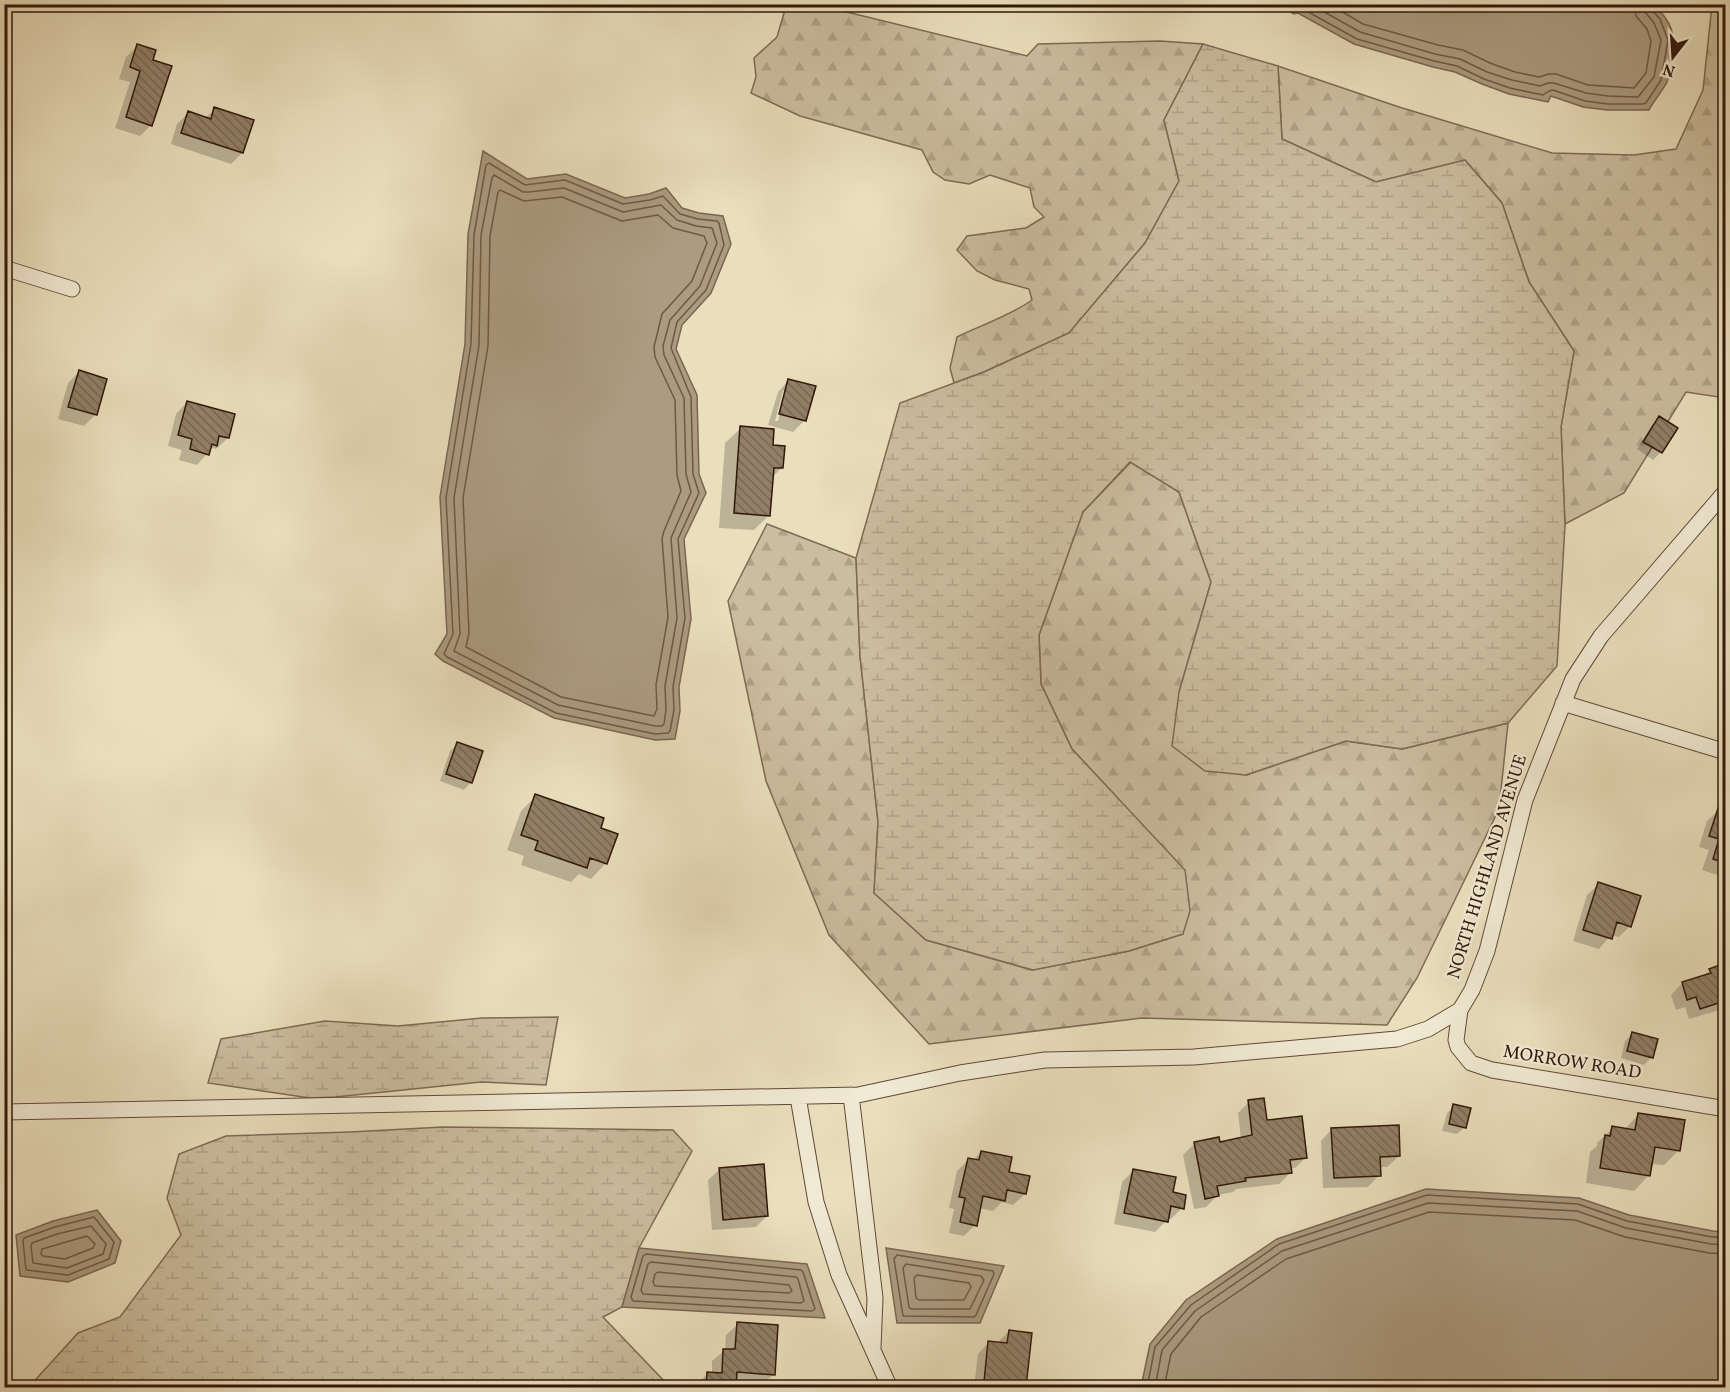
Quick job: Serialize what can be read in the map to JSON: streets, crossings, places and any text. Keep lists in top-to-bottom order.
{
  "streets": {
    "street": ["NORTH HIGHLAND AVENUE", "MORROW ROAD"]
  },
  "crossings": [
    ["NORTH HIGHLAND AVENUE", "MORROW ROAD"]
  ],
  "north": "bottom"
}
